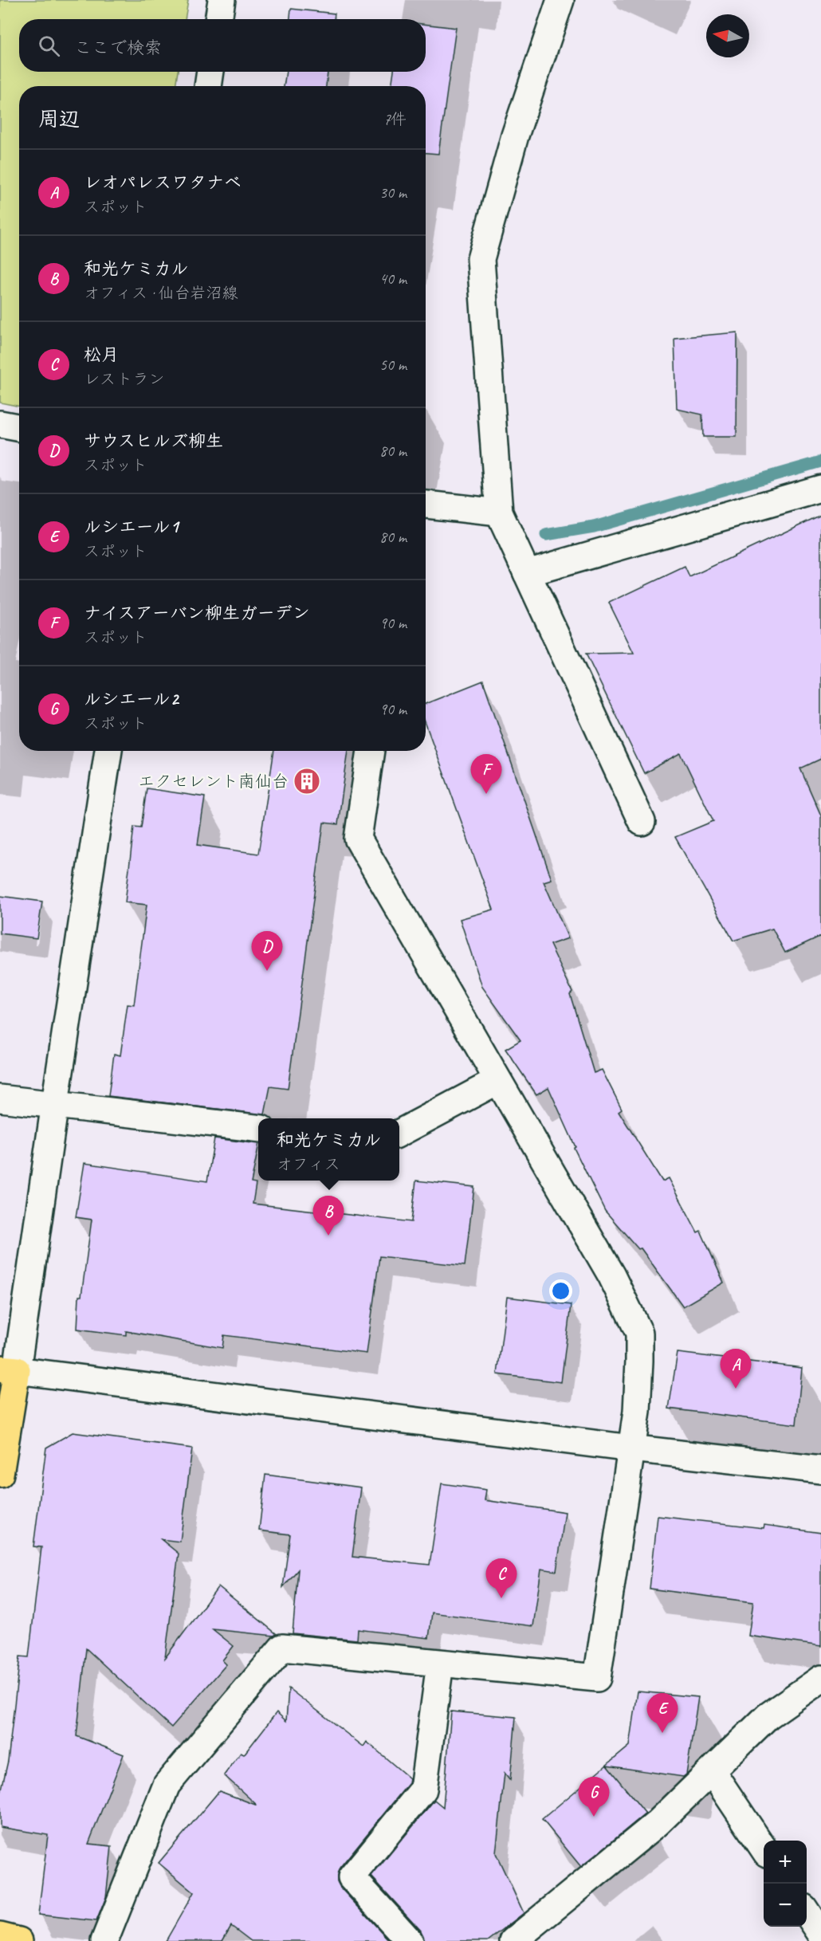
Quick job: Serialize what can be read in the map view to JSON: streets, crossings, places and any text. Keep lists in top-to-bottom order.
{
  "places": {
    "building": ["エクセレント南仙台"]
  },
  "north": "left",
  "page": {
    "search": "ここで検索",
    "heading": ["周辺", "7件"],
    "list": [
      {
        "mark": "A",
        "name": "レオパレスワタナベ",
        "note": "スポット",
        "value": "30 m"
      },
      {
        "mark": "B",
        "name": "和光ケミカル",
        "note": "オフィス · 仙台岩沼線",
        "value": "40 m"
      },
      {
        "mark": "C",
        "name": "松月",
        "note": "レストラン",
        "value": "50 m"
      },
      {
        "mark": "D",
        "name": "サウスヒルズ柳生",
        "note": "スポット",
        "value": "80 m"
      },
      {
        "mark": "E",
        "name": "ルシエール1",
        "note": "スポット",
        "value": "80 m"
      },
      {
        "mark": "F",
        "name": "ナイスアーバン柳生ガーデン",
        "note": "スポット",
        "value": "90 m"
      },
      {
        "mark": "G",
        "name": "ルシエール2",
        "note": "スポット",
        "value": "90 m"
      }
    ],
    "pins": [
      "F",
      "D",
      "B",
      "A",
      "C",
      "E",
      "G"
    ],
    "popup": ["和光ケミカル", "オフィス"],
    "map_buttons": ["+", "−"]
  }
}
